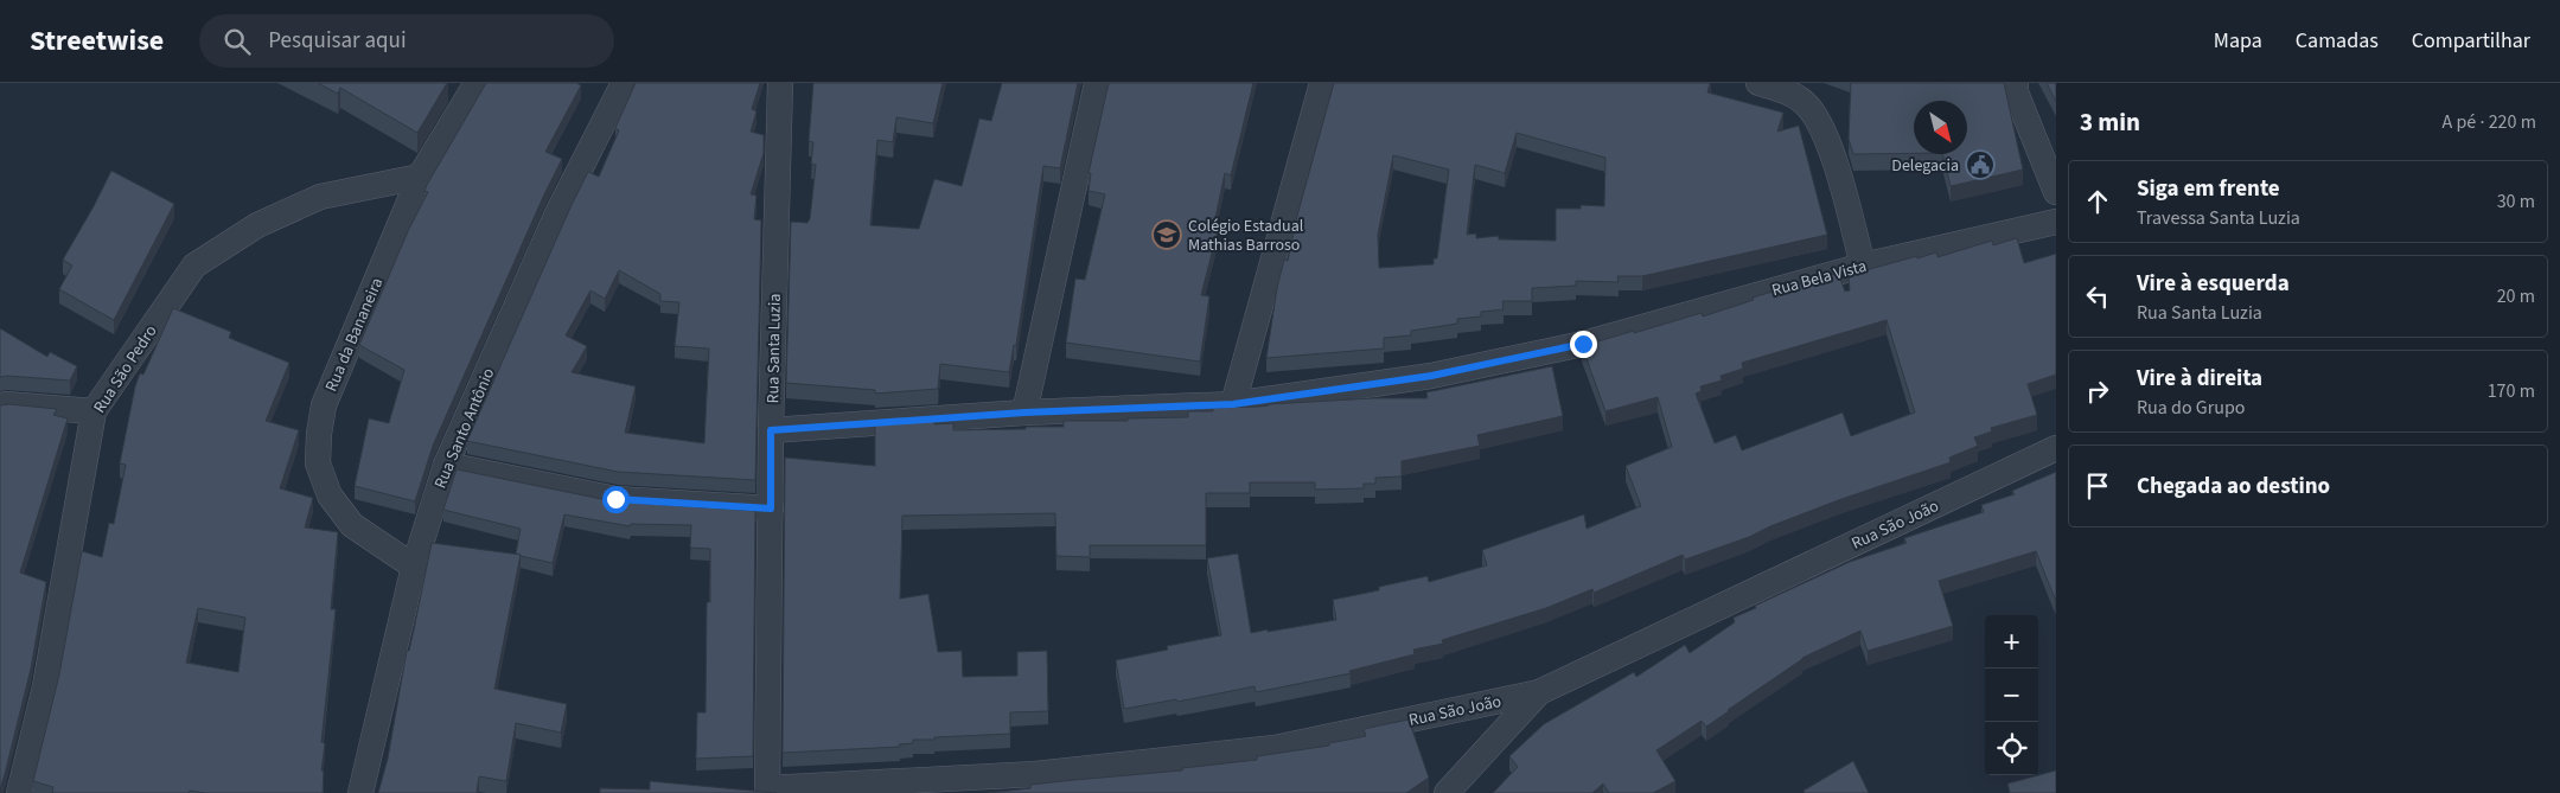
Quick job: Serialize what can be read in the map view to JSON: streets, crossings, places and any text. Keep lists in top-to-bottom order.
{
  "streets": {
    "street": [
      "Rua Bela Vista",
      "Rua da Bananeira",
      "Rua Santa Luzia",
      "Rua São Pedro",
      "Rua Santo Antônio",
      "Rua São João"
    ]
  },
  "crossings": [
    ["Rua Bela Vista", "Rua Santa Luzia"],
    ["Rua da Bananeira", "Rua São Pedro"],
    ["Rua da Bananeira", "Rua Santo Antônio"],
    ["Rua Santa Luzia", "Rua São João"]
  ],
  "places": {
    "public building": ["Delegacia"],
    "school or university": ["Colégio Estadual Mathias Barroso"]
  },
  "north": "bottom right",
  "page": {
    "header": "Streetwise",
    "search": "Pesquisar aqui",
    "nav": ["Mapa", "Camadas", "Compartilhar"],
    "heading": ["3 min", "A pé · 220 m"],
    "list": [
      ["Siga em frente", "Travessa Santa Luzia", "30 m"],
      ["Vire à esquerda", "Rua Santa Luzia", "20 m"],
      ["Vire à direita", "Rua do Grupo", "170 m"],
      "Chegada ao destino"
    ],
    "map_buttons": ["+", "−"]
  }
}
